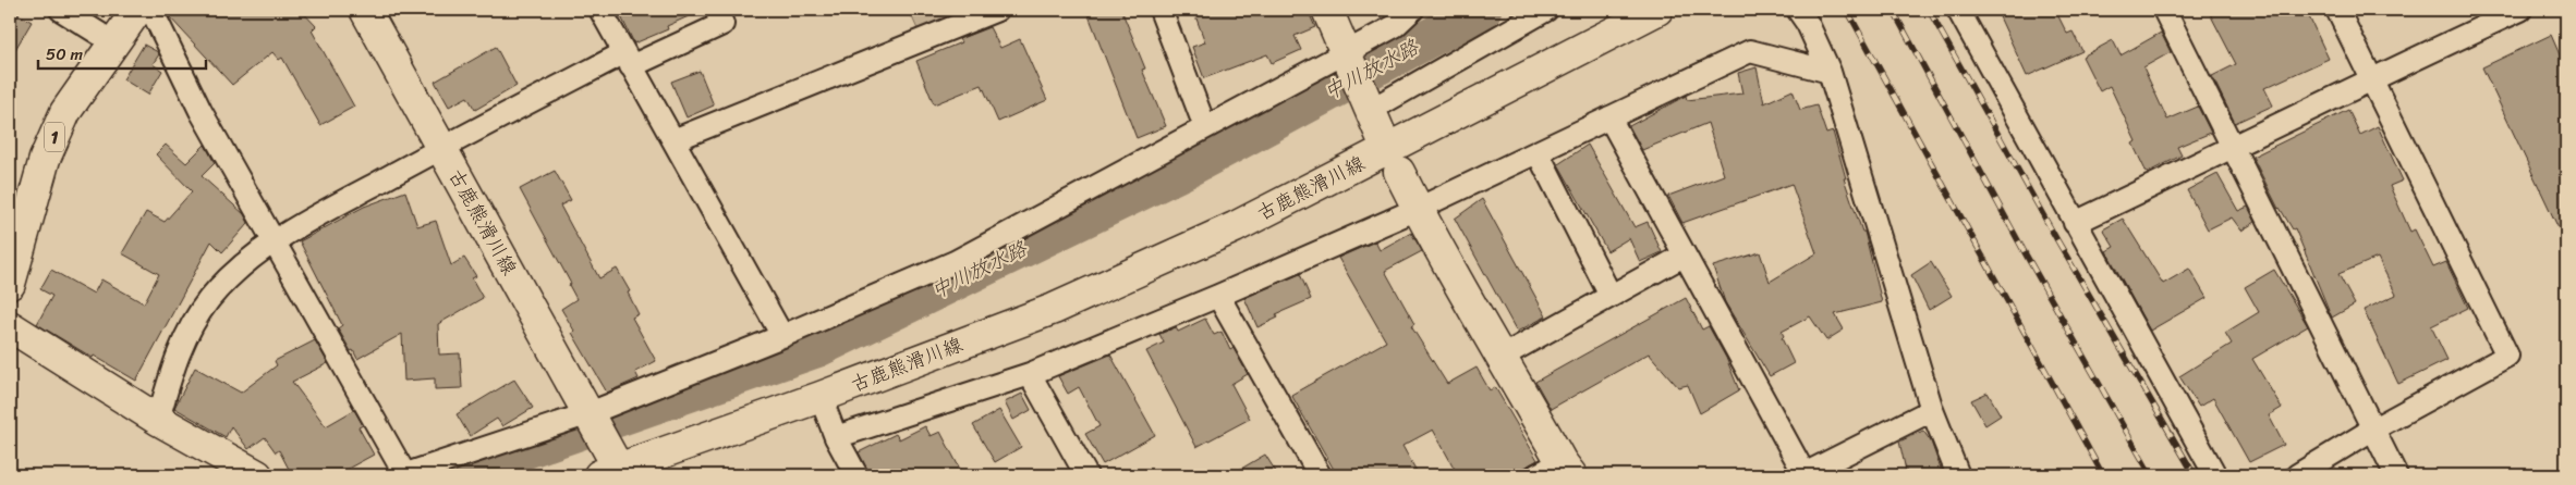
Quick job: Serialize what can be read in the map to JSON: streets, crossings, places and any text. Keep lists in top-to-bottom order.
{
  "streets": {
    "main road": ["1", "古鹿熊滑川線"]
  },
  "water": ["中川放水路"],
  "scale_bar": "50 m"
}
